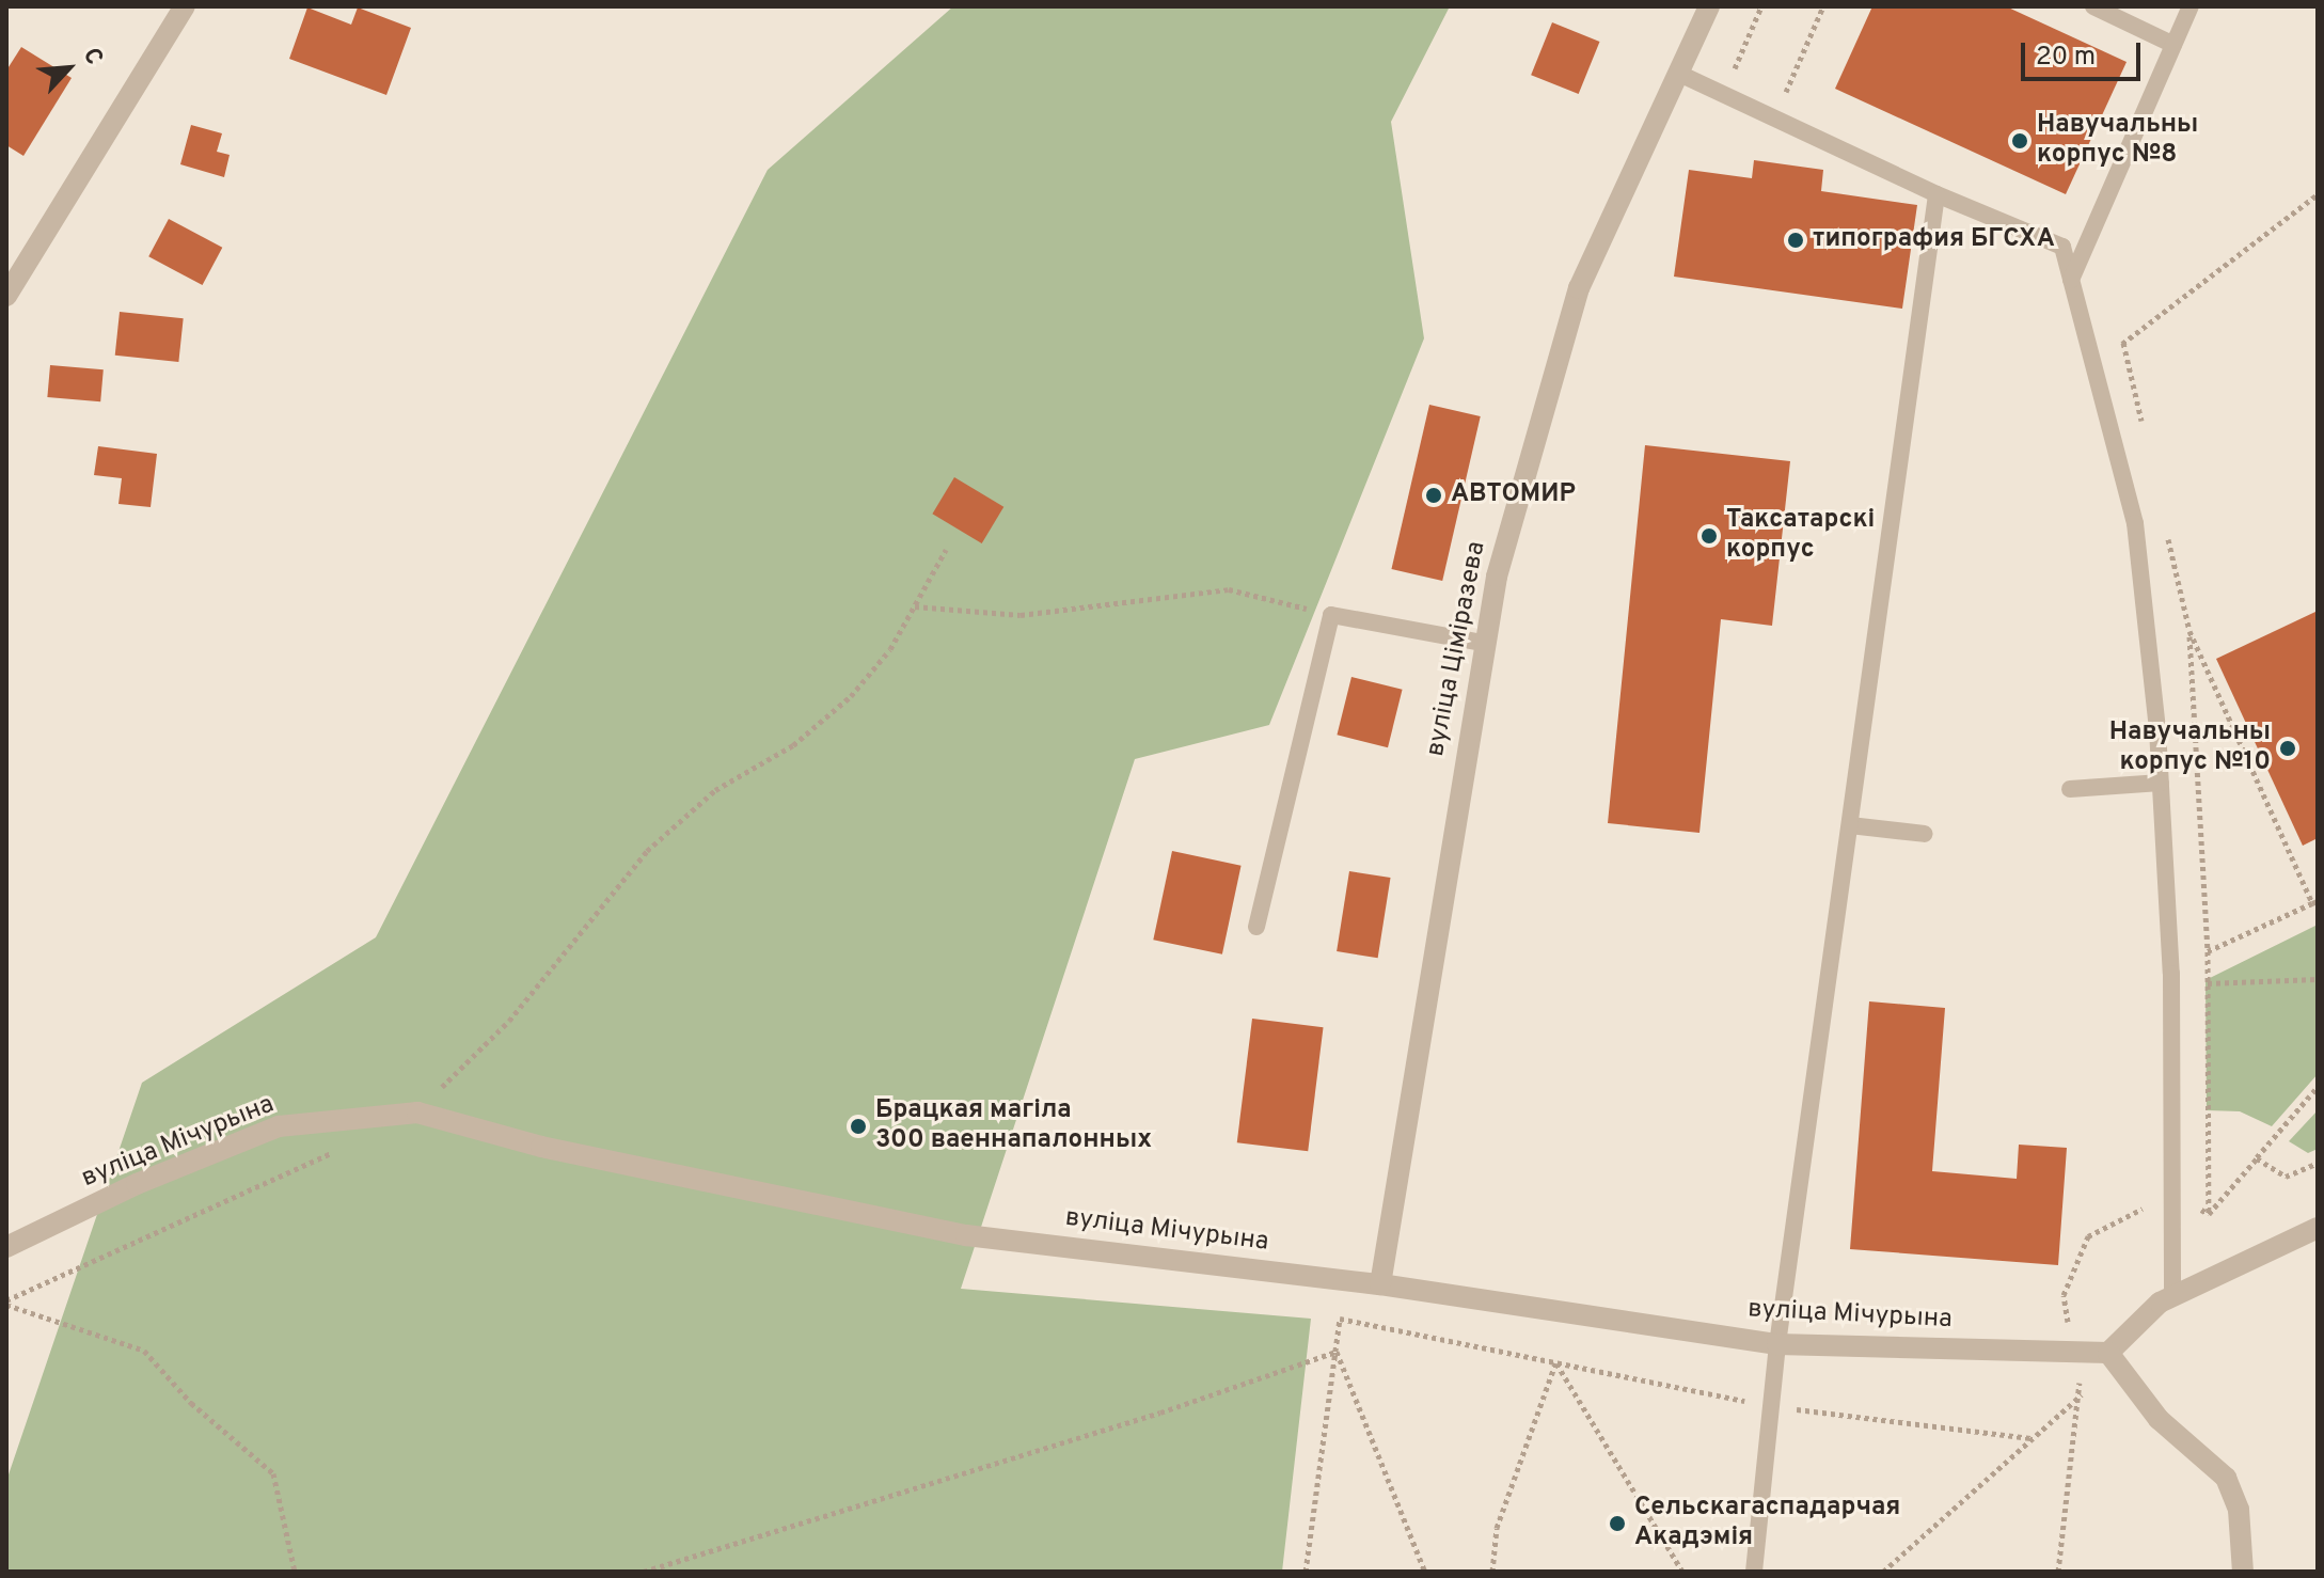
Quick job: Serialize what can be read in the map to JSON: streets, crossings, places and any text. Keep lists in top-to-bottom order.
{
  "streets": {
    "street": ["вуліца Ціміразева", "вуліца Мічурына"]
  },
  "crossings": [
    ["вуліца Ціміразева", "вуліца Мічурына"]
  ],
  "places": [
    "Навучальны корпус №8",
    "типография БГСХА",
    "АВТОМИР",
    "Таксатарскі корпус",
    "Навучальны корпус №10",
    "Брацкая магіла 300 ваеннапалонных",
    "Сельскагаспадарчая Акадэмія"
  ],
  "scale_bar": "20 m",
  "north": "top right"
}
